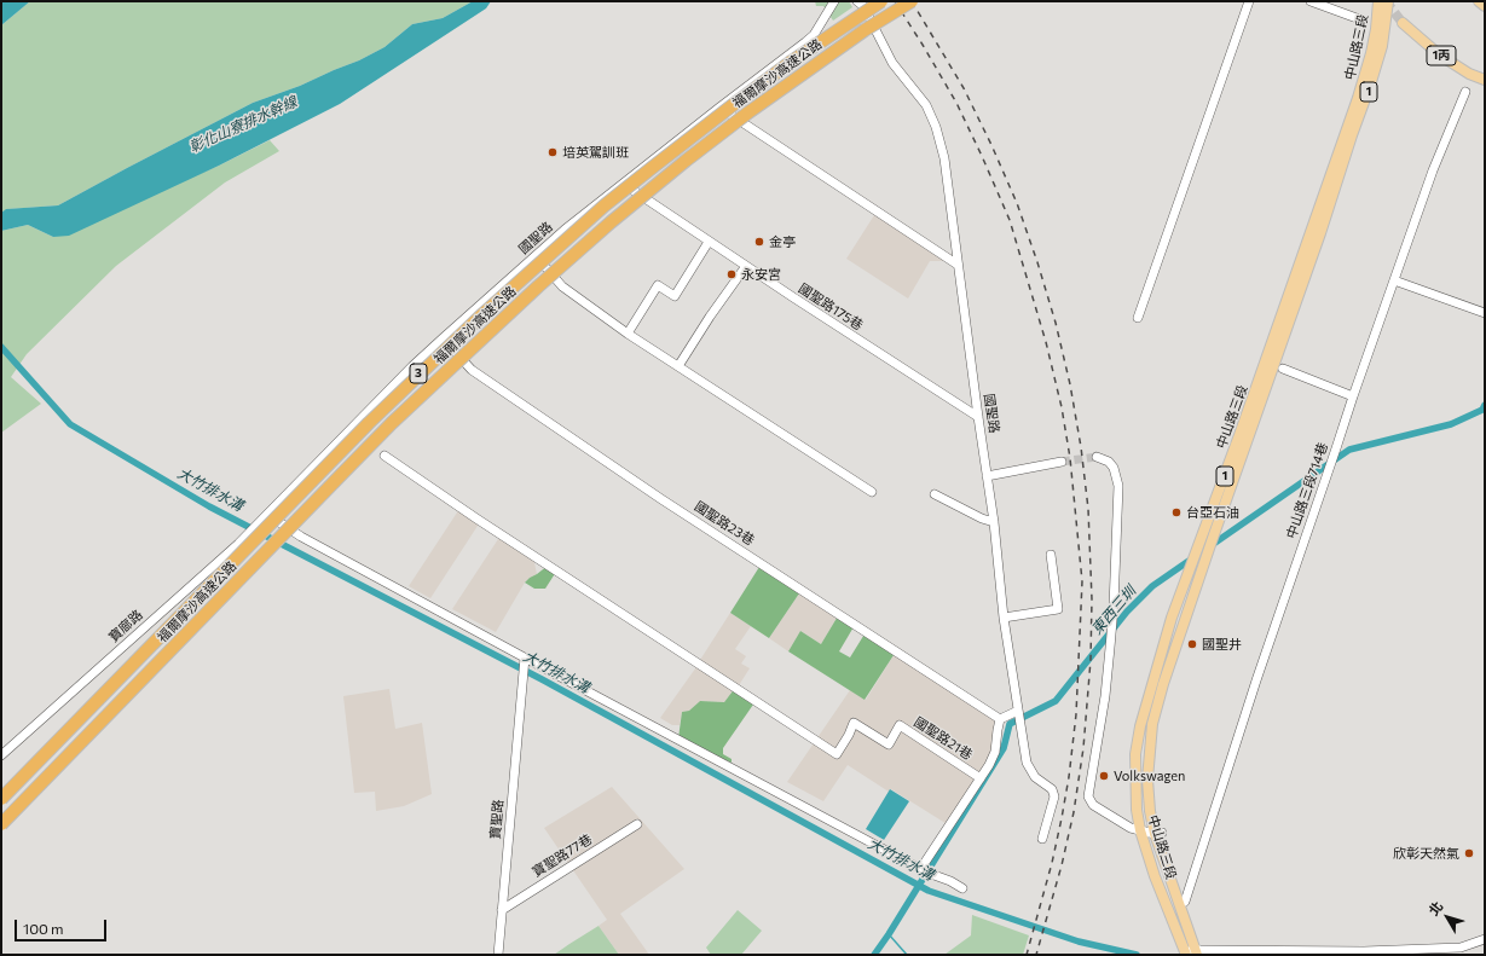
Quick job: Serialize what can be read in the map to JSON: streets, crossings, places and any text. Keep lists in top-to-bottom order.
{
  "streets": {
    "highway": ["福爾摩沙高速公路", "3"],
    "main road": ["中山路三段", "1丙", "1"],
    "street": [
      "國聖路",
      "國聖路175巷",
      "中山路三段714巷",
      "國聖路23巷",
      "寶廍路",
      "國聖路21巷",
      "寶聖路",
      "寶聖路77巷"
    ]
  },
  "crossings": [
    ["國聖路", "國聖路175巷"],
    ["國聖路", "國聖路23巷"],
    ["國聖路", "寶廍路"],
    ["寶聖路", "寶聖路77巷"]
  ],
  "water": ["彰化山寮排水幹線", "大竹排水溝", "東西三圳"],
  "places": [
    "培英駕訓班",
    "金亭",
    "永安宮",
    "台亞石油",
    "國聖井",
    "Volkswagen",
    "欣彰天然氣"
  ],
  "scale_bar": "100 m",
  "north": "top left"
}
